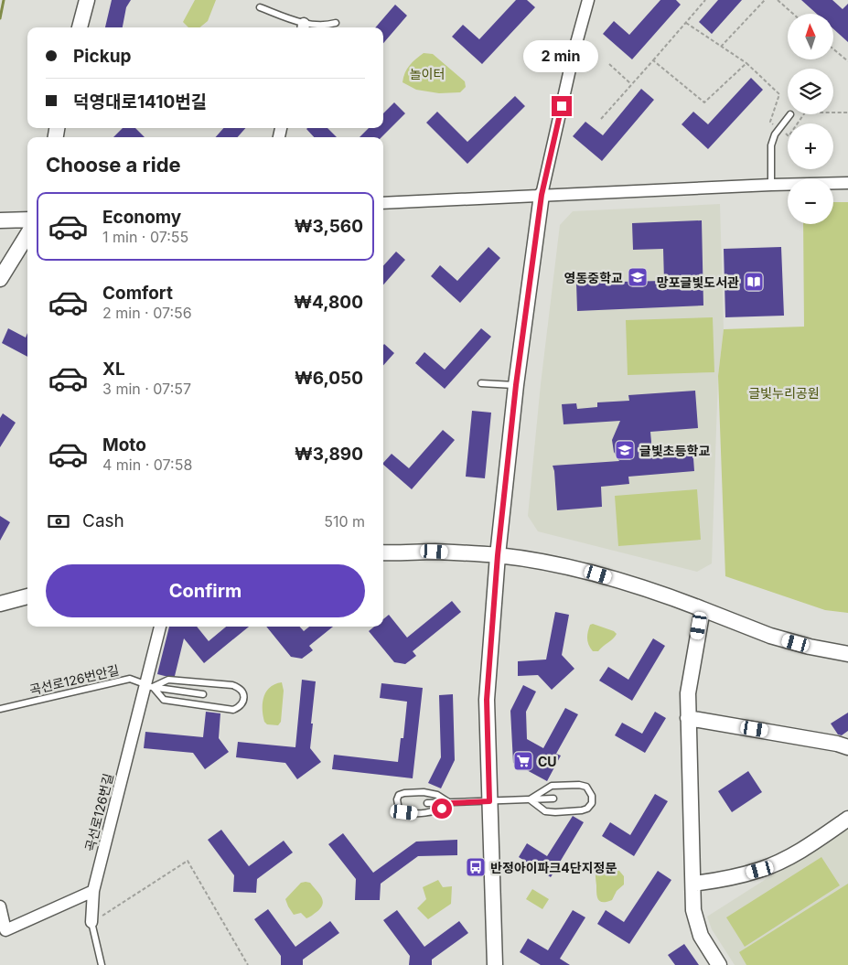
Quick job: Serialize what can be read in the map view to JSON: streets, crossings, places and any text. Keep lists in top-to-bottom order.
{
  "streets": {
    "street": ["곡선로126번길"],
    "lane": ["곡선로126번안길"]
  },
  "crossings": [
    ["곡선로126번안길", "곡선로126번길"]
  ],
  "parks": ["놀이터", "글빛누리공원"],
  "places": {
    "school or university": ["영동중학교", "글빛초등학교"],
    "library": ["망포글빛도서관"],
    "supermarket": ["CU"],
    "bus stop": ["반정아이파크4단지정문"]
  },
  "north": "top",
  "page": {
    "map_buttons": ["+", "−"],
    "banner": ["Pickup", "덕영대로1410번길"],
    "bubble": "2 min",
    "heading": "Choose a ride",
    "list": [
      {
        "name": "Economy",
        "note": "1 min · 07:55",
        "value": "₩3,560"
      },
      {
        "name": "Comfort",
        "note": "2 min · 07:56",
        "value": "₩4,800"
      },
      {
        "name": "XL",
        "note": "3 min · 07:57",
        "value": "₩6,050"
      },
      {
        "name": "Moto",
        "note": "4 min · 07:58",
        "value": "₩3,890"
      }
    ],
    "pay": ["Cash", "510 m"],
    "buttons": "Confirm"
  }
}
